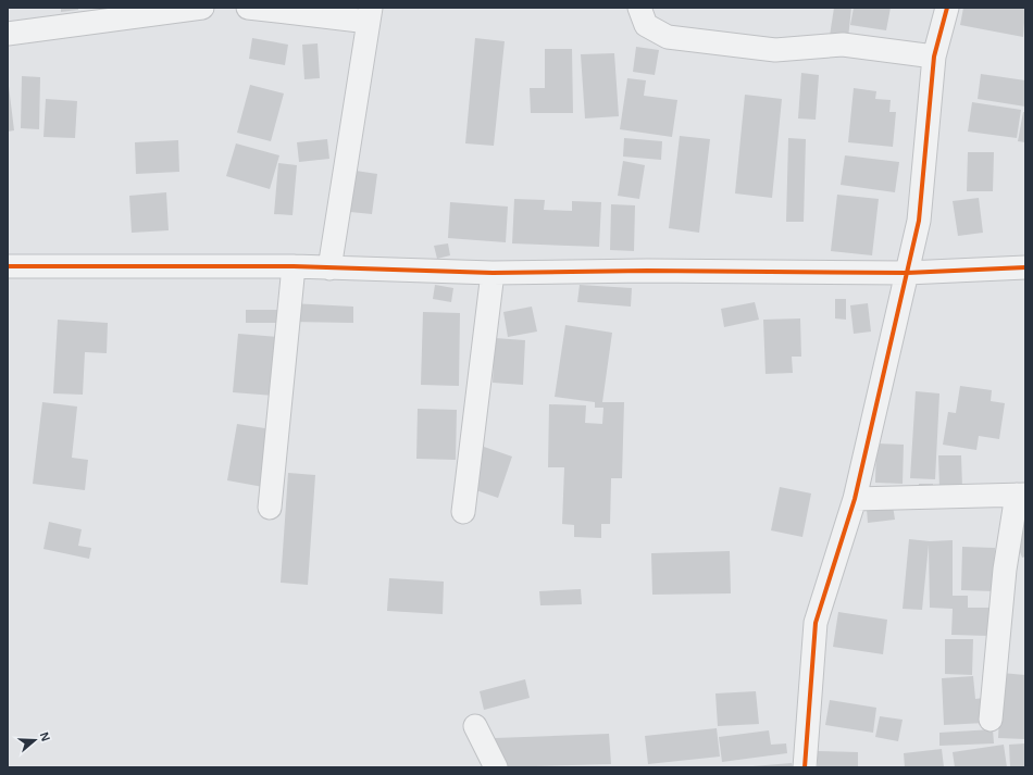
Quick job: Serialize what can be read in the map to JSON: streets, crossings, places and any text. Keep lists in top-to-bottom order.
{
  "north": "right"
}
